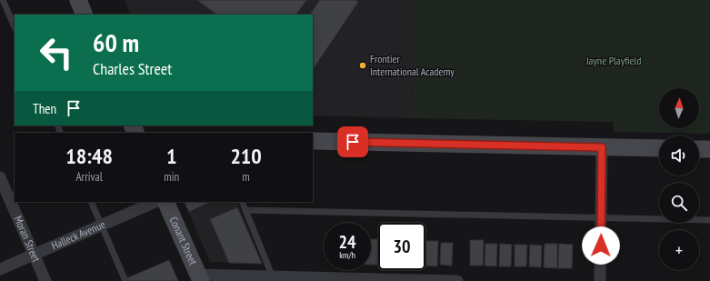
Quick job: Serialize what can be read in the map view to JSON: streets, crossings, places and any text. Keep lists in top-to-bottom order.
{
  "streets": {
    "street": ["Halleck Avenue", "Moran Street", "Conant Street"]
  },
  "crossings": [
    ["Halleck Avenue", "Moran Street"]
  ],
  "parks": ["Jayne Playfield"],
  "places": ["Frontier International Academy"],
  "north": "top",
  "page": {
    "turn": ["60 m", "Charles Street"],
    "map_buttons": "+",
    "then": "Then",
    "eta": [
      "18:48",
      "Arrival",
      "1",
      "min",
      "210",
      "m"
    ],
    "speed": "24 km/h",
    "limit": "30"
  }
}
